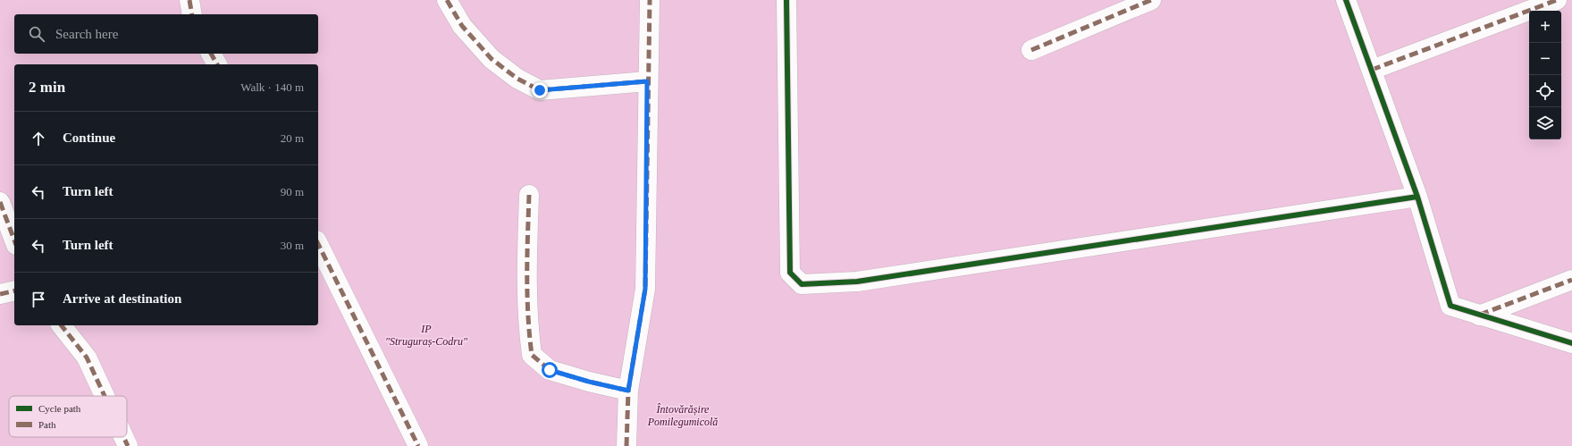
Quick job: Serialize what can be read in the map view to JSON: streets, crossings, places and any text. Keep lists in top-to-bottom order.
{
  "parks": ["IP \"Struguraș-Codru\"", "Întovărășire Pomilegumicolă"],
  "legend": ["Cycle path", "Path"],
  "page": {
    "map_buttons": ["+", "−"],
    "search": "Search here",
    "heading": ["2 min", "Walk · 140 m"],
    "list": [
      ["Continue", "20 m"],
      ["Turn left", "90 m"],
      ["Turn left", "30 m"],
      "Arrive at destination"
    ]
  }
}
